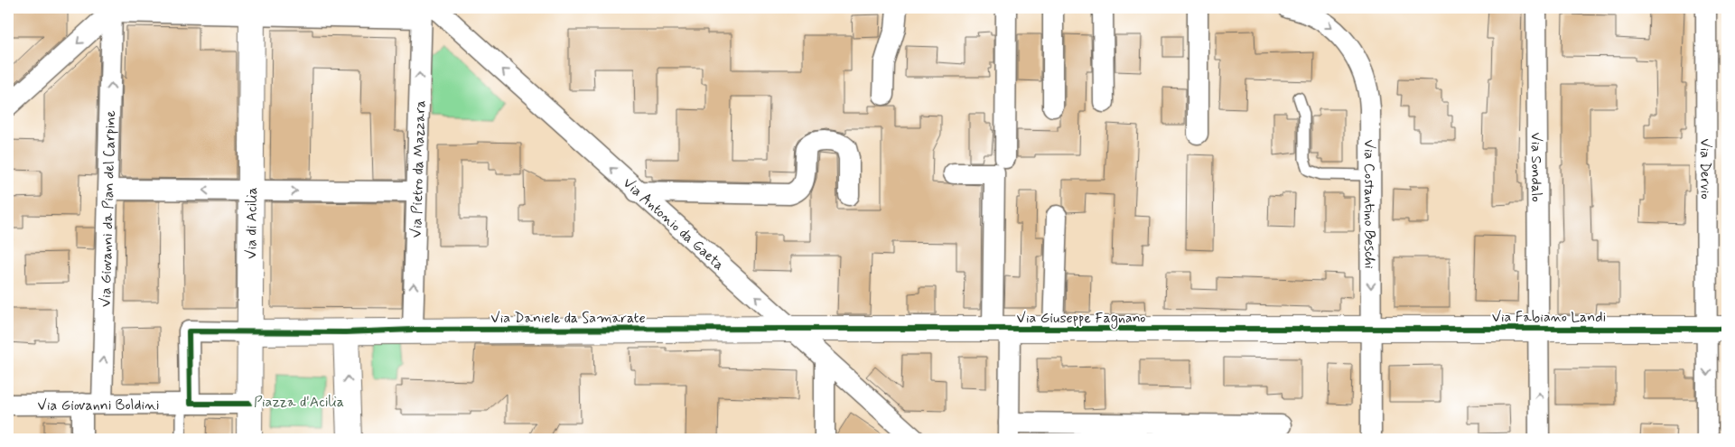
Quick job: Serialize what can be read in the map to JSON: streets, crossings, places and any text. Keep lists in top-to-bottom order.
{
  "streets": {
    "street": [
      "Via Sondalo",
      "Via Dervio",
      "Via Pietro da Mazzara",
      "Via Costantino Beschi",
      "Via Giovanni da Pian del Carpine",
      "Via di Acilia",
      "Via Antonio da Gaeta",
      "Via Fabiano Landi",
      "Via Daniele da Samarate",
      "Via Giuseppe Fagnano",
      "Via Giovanni Boldini"
    ]
  },
  "crossings": [
    ["Via Sondalo", "Via Fabiano Landi"],
    ["Via Dervio", "Via Fabiano Landi"],
    ["Via Pietro da Mazzara", "Via Antonio da Gaeta"],
    ["Via Pietro da Mazzara", "Via Daniele da Samarate"],
    ["Via Costantino Beschi", "Via Fabiano Landi"],
    ["Via Costantino Beschi", "Via Giuseppe Fagnano"],
    ["Via Giovanni da Pian del Carpine", "Via Giovanni Boldini"],
    ["Via di Acilia", "Via Daniele da Samarate"],
    ["Via di Acilia", "Via Giovanni Boldini"],
    ["Via Antonio da Gaeta", "Via Daniele da Samarate"],
    ["Via Antonio da Gaeta", "Via Giuseppe Fagnano"],
    ["Via Fabiano Landi", "Via Giuseppe Fagnano"],
    ["Via Daniele da Samarate", "Via Giuseppe Fagnano"]
  ],
  "one_way": [
    "Via Pietro da Mazzara",
    "Via Costantino Beschi",
    "Via Giovanni da Pian del Carpine",
    "Via Antonio da Gaeta"
  ],
  "parks": ["Piazza d'Acilia"]
}
